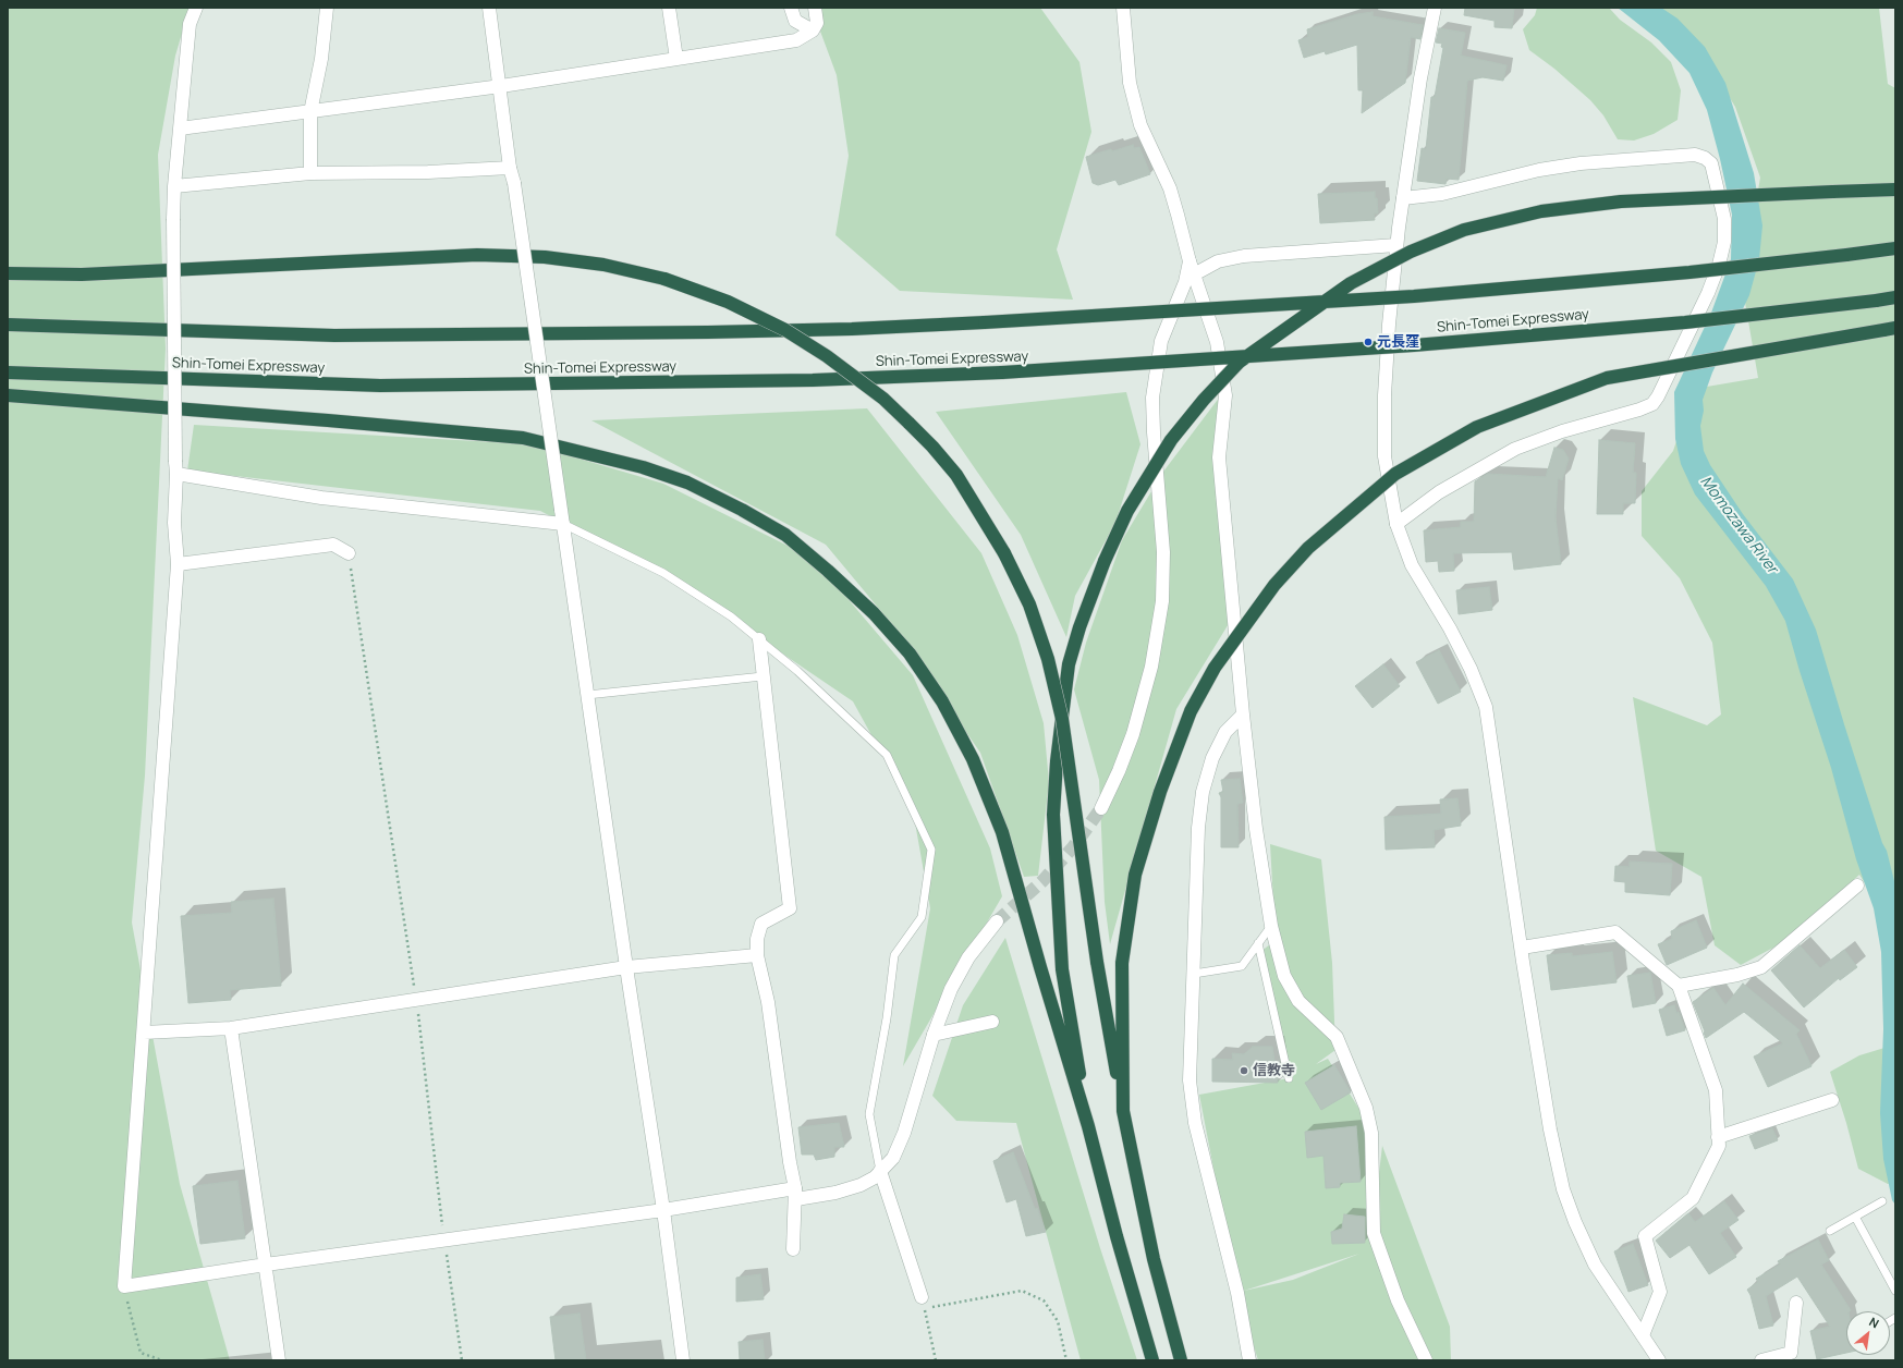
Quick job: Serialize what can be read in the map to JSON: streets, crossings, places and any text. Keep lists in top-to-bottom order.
{
  "streets": {
    "highway": ["Shin-Tomei Expressway"]
  },
  "water": ["Momozawa River"],
  "places": ["元長窪", "信教寺"],
  "north": "top right"
}
